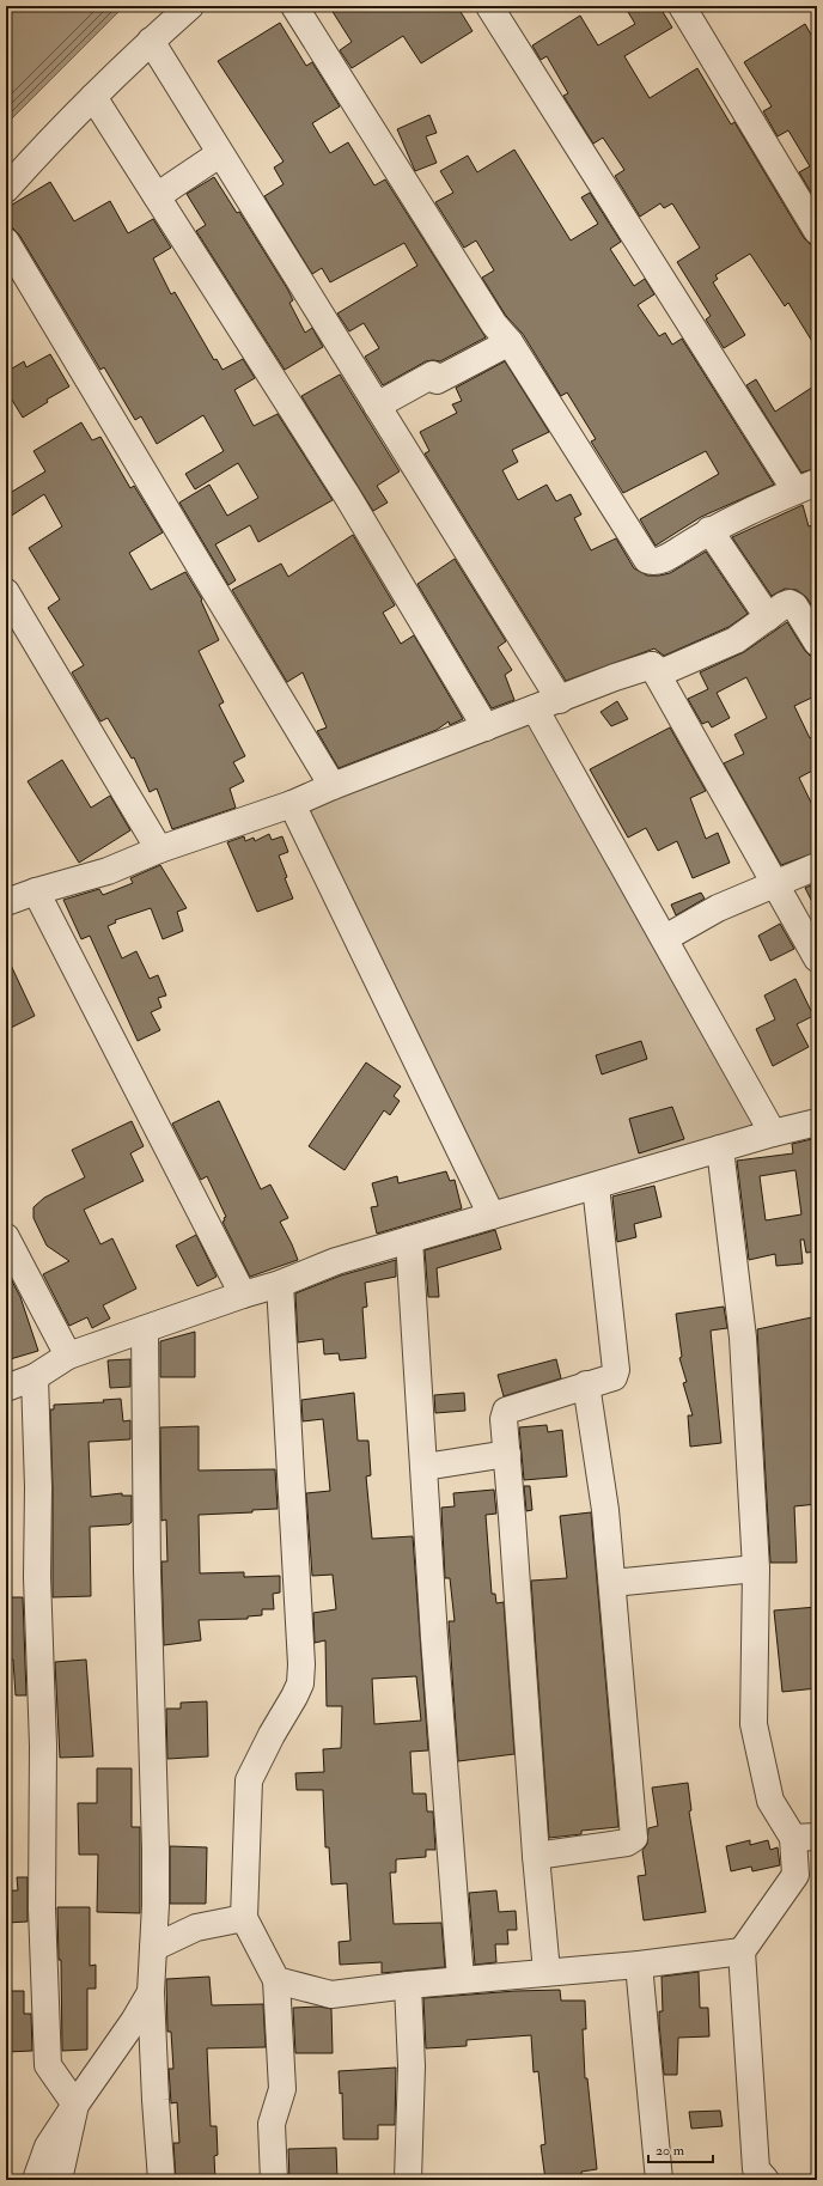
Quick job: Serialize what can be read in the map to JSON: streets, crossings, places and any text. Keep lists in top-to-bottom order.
{
  "scale_bar": "20 m"
}
